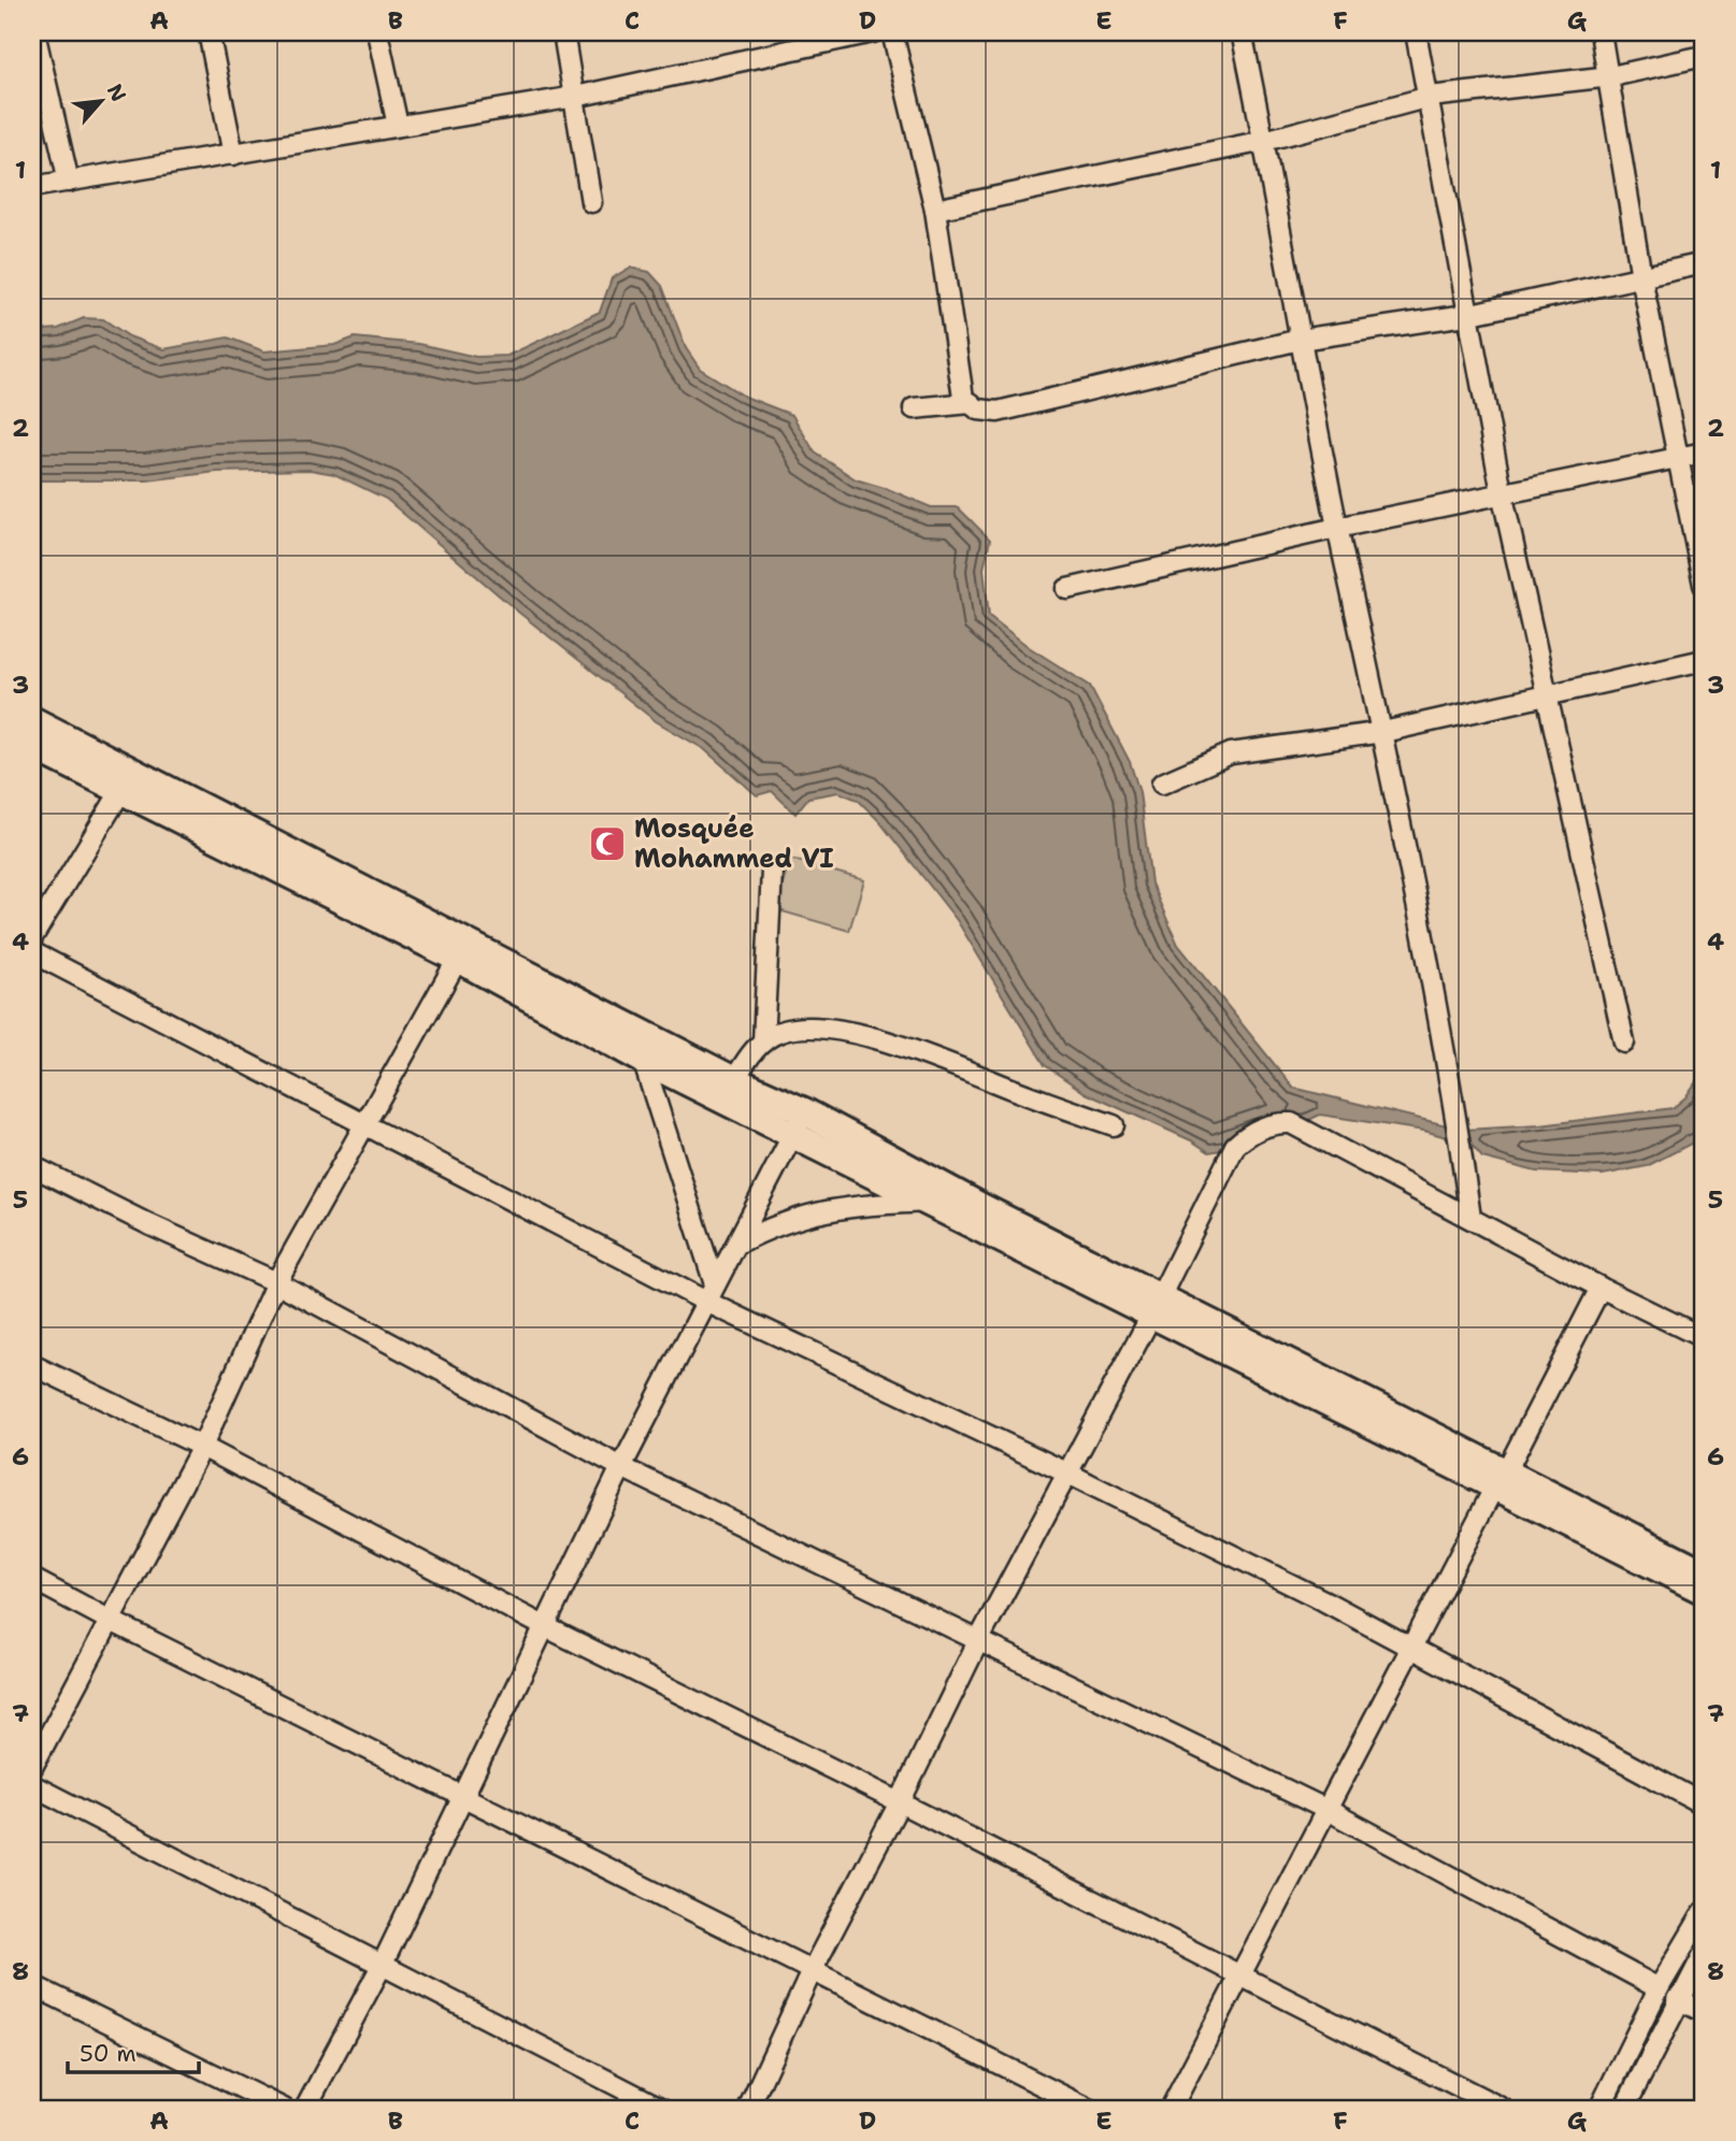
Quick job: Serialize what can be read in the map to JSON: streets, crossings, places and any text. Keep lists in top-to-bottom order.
{
  "places": {
    "mosque": ["Mosquée Mohammed VI"]
  },
  "scale_bar": "50 m",
  "north": "top right",
  "grid": {
    "columns": [
      "A",
      "B",
      "C",
      "D",
      "E",
      "F",
      "G"
    ],
    "rows": [
      "1",
      "2",
      "3",
      "4",
      "5",
      "6",
      "7",
      "8"
    ]
  }
}
